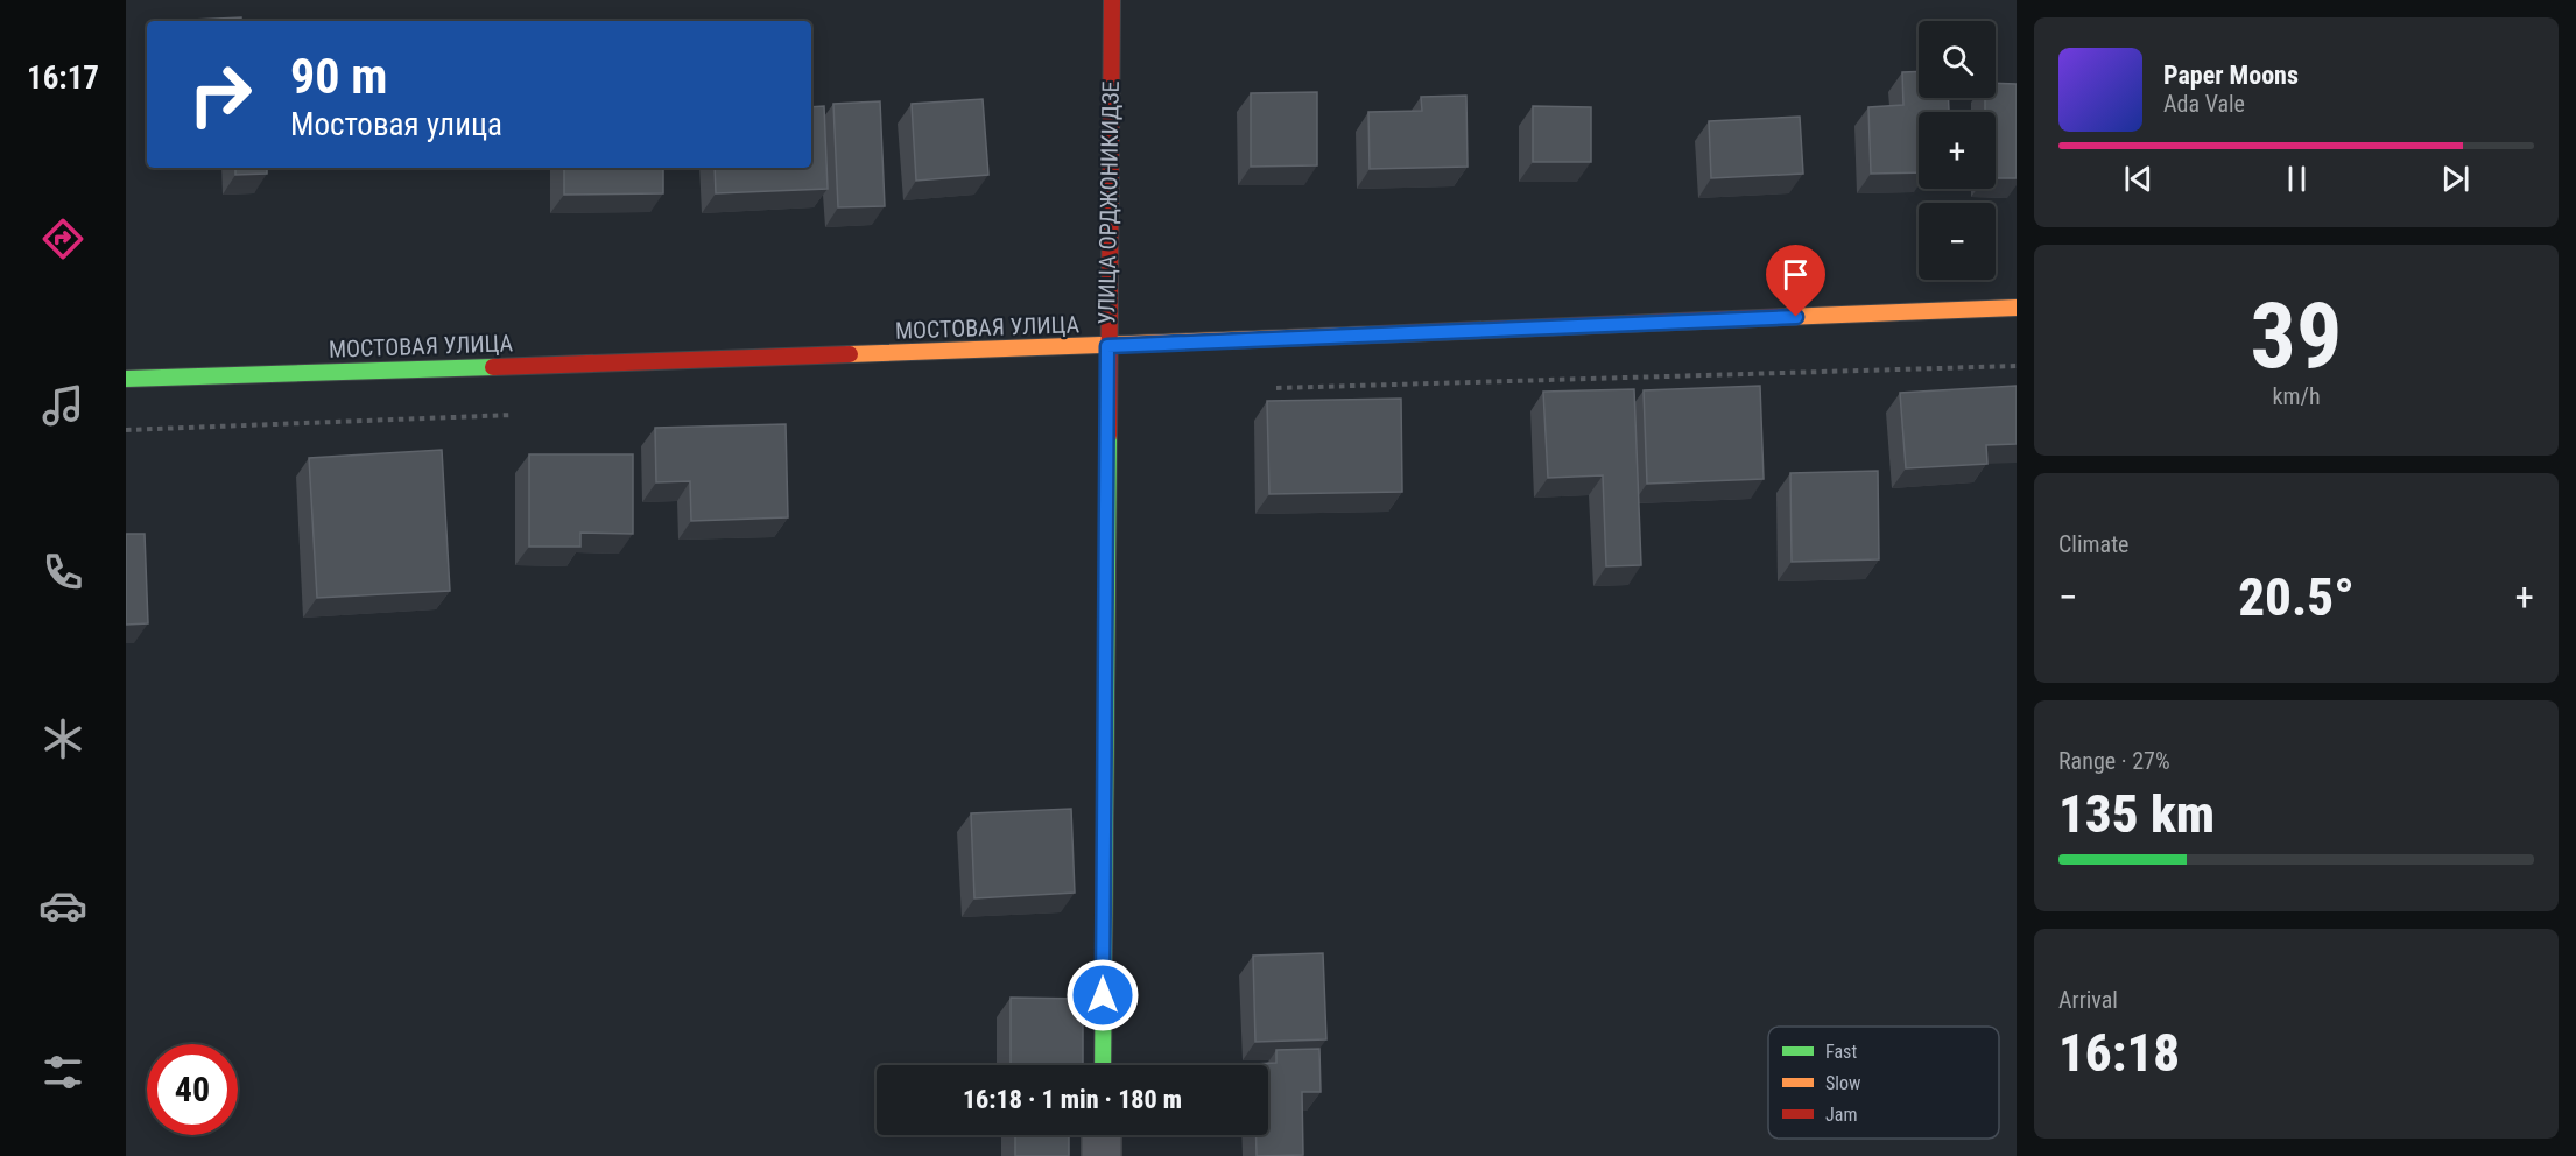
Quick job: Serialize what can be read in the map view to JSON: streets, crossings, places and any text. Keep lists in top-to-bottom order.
{
  "streets": {
    "street": ["УЛИЦА ОРДЖОНИКИДЗЕ", "МОСТОВАЯ УЛИЦА"]
  },
  "crossings": [
    ["УЛИЦА ОРДЖОНИКИДЗЕ", "МОСТОВАЯ УЛИЦА"]
  ],
  "legend": ["Fast", "Slow", "Jam"],
  "page": {
    "tabs": "16:17",
    "map_buttons": ["+", "−"],
    "turn": ["90 m", "Мостовая улица"],
    "song": ["Paper Moons", "Ada Vale"],
    "tile": [
      ["39", "km/h"],
      "Climate",
      ["Range · 27%", "135 km"],
      ["Arrival", "16:18"]
    ],
    "heat": ["−", "20.5°", "+"],
    "limit": "40",
    "trip": "16:18 · 1 min · 180 m"
  }
}
